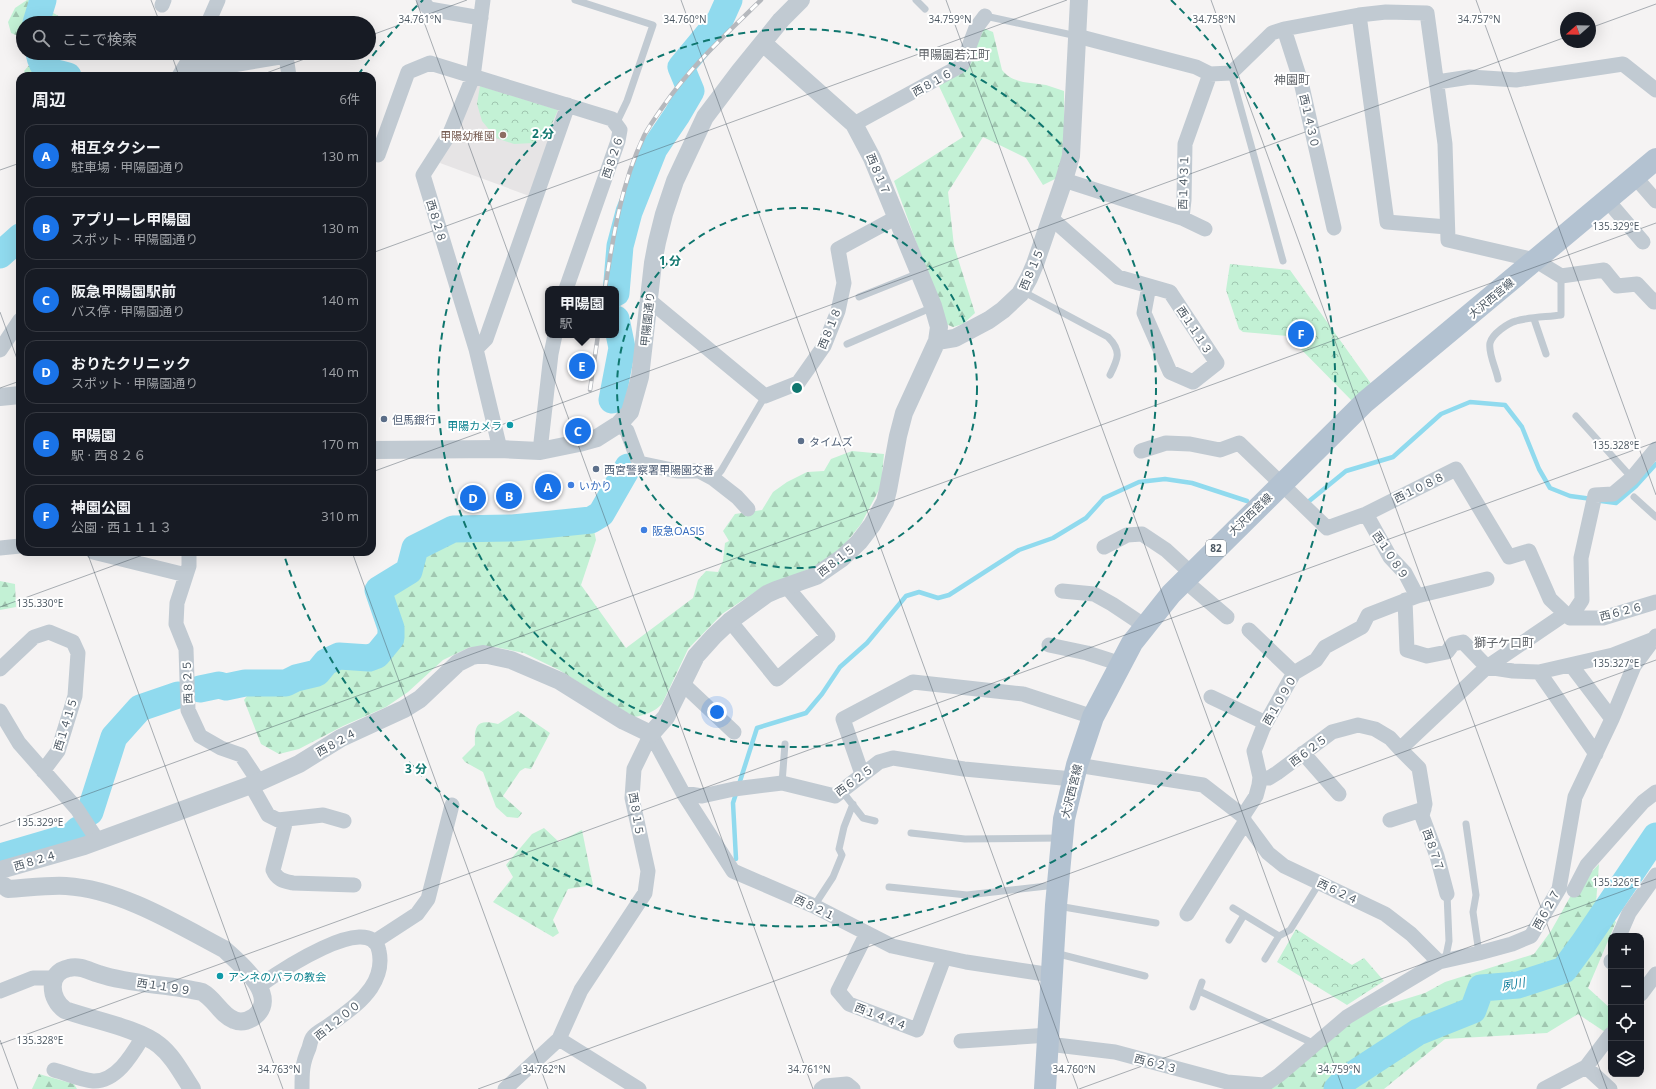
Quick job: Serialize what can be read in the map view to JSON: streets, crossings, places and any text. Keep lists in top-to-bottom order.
{
  "streets": {
    "main road": ["大沢西宮線", "82"],
    "street": [
      "西８１６",
      "西１４３０",
      "西８２６",
      "西８１７",
      "西１４３１",
      "西８２８",
      "西８１５",
      "甲陽園通り",
      "西８１８",
      "西１１１３",
      "西１０８８",
      "西１０８９",
      "西６２６",
      "西８２５",
      "西１０９０",
      "西１４１５",
      "西８２４",
      "西６２５",
      "西８７７",
      "西６２４",
      "西８２１",
      "西６２７",
      "西１１９９",
      "西１４４４",
      "西１２００",
      "西６２３"
    ]
  },
  "crossings": [
    ["西８１６", "西８１７"],
    ["西８２６", "西８２８"],
    ["西８１７", "西８１５"],
    ["西８１７", "甲陽園通り"],
    ["西８１７", "西８１８"],
    ["西１４３１", "西８１５"],
    ["西８２８", "甲陽園通り"],
    ["西８１５", "西１１１３"],
    ["西８１５", "西８２４"],
    ["西８１５", "西８２１"],
    ["大沢西宮線", "西１０８８"],
    ["大沢西宮線", "西６２５"],
    ["大沢西宮線", "西８２１"],
    ["大沢西宮線", "西６２３"],
    ["西１０８８", "西１０８９"],
    ["西１０８８", "西６２６"],
    ["西１０８９", "西１０９０"],
    ["西８２５", "西８２４"],
    ["西１０９０", "西６２５"],
    ["西８２４", "西８２１"],
    ["西６２５", "西８７７"],
    ["西６２５", "西６２４"],
    ["西６２５", "西８２１"],
    ["西８７７", "西６２４"],
    ["西８７７", "西６２７"],
    ["西６２４", "西６２７"],
    ["西８２１", "西１４４４"],
    ["西６２７", "西６２３"]
  ],
  "districts": ["甲陽園若江町", "神園町", "獅子ケ口町"],
  "water": ["夙川"],
  "places": [
    "甲陽幼稚園",
    "但馬銀行",
    "甲陽カメラ",
    "タイムズ",
    "西宮警察署甲陽園交番",
    "いかり",
    "阪急OASIS",
    "アンネのバラの教会"
  ],
  "north": "left",
  "page": {
    "search": "ここで検索",
    "heading": ["周辺", "6件"],
    "list": [
      {
        "mark": "A",
        "name": "相互タクシー",
        "note": "駐車場 · 甲陽園通り",
        "value": "130 m"
      },
      {
        "mark": "B",
        "name": "アプリーレ甲陽園",
        "note": "スポット · 甲陽園通り",
        "value": "130 m"
      },
      {
        "mark": "C",
        "name": "阪急甲陽園駅前",
        "note": "バス停 · 甲陽園通り",
        "value": "140 m"
      },
      {
        "mark": "D",
        "name": "おりたクリニック",
        "note": "スポット · 甲陽園通り",
        "value": "140 m"
      },
      {
        "mark": "E",
        "name": "甲陽園",
        "note": "駅 · 西８２６",
        "value": "170 m"
      },
      {
        "mark": "F",
        "name": "神園公園",
        "note": "公園 · 西１１１３",
        "value": "310 m"
      }
    ],
    "popup": ["甲陽園", "駅"],
    "pins": [
      "F",
      "E",
      "C",
      "A",
      "B",
      "D"
    ],
    "map_buttons": ["+", "−"]
  },
  "coordinates": [
    "34.761°N",
    "34.760°N",
    "34.759°N",
    "34.758°N",
    "34.757°N",
    "135.329°E",
    "135.328°E",
    "135.330°E",
    "135.327°E",
    "135.326°E",
    "34.763°N",
    "34.762°N"
  ],
  "rings": ["2 分", "1 分", "3 分"]
}
